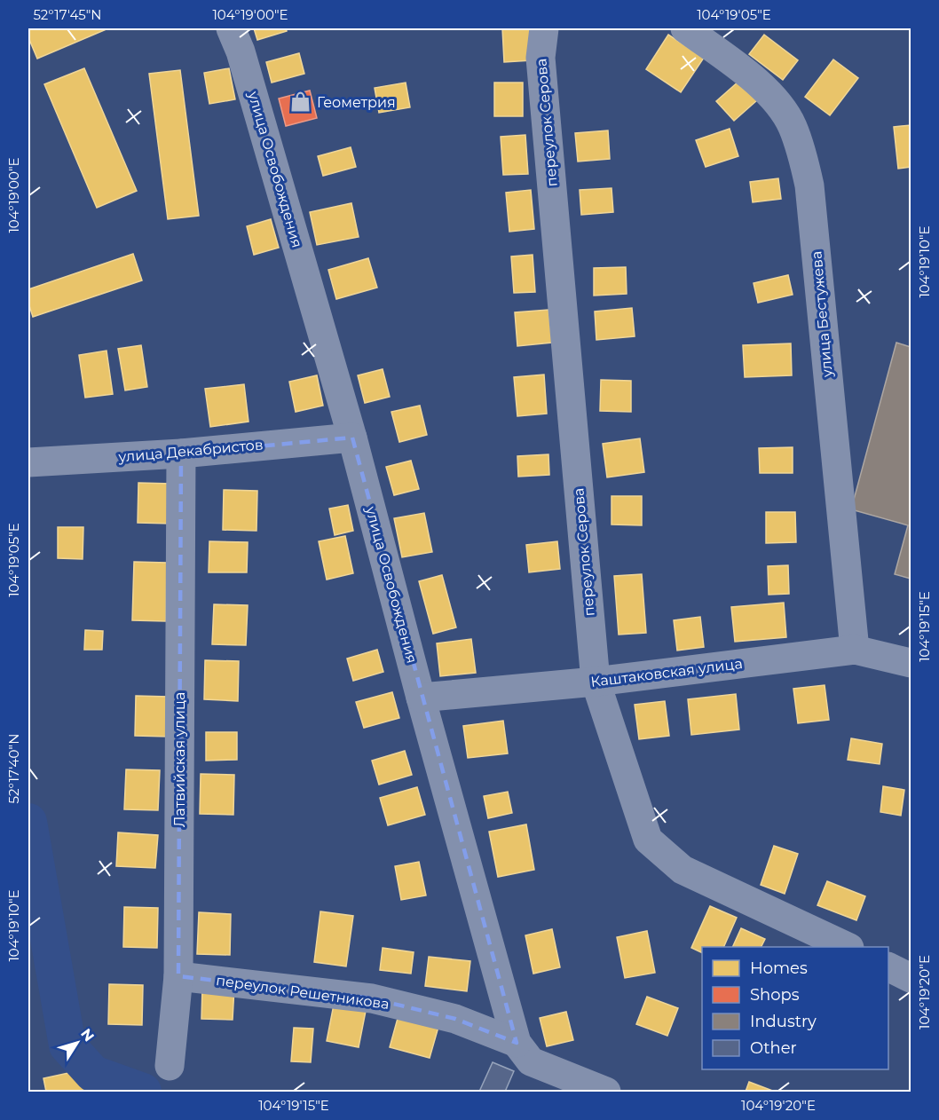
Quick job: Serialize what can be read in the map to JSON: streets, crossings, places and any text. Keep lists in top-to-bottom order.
{
  "streets": {
    "street": [
      "переулок Серова",
      "улица Освобождения",
      "улица Бестужева",
      "улица Декабристов",
      "Каштаковская улица",
      "Латвийская улица",
      "переулок Решетникова"
    ]
  },
  "crossings": [
    ["переулок Серова", "Каштаковская улица"],
    ["улица Освобождения", "улица Декабристов"],
    ["улица Освобождения", "Каштаковская улица"],
    ["улица Освобождения", "переулок Решетникова"],
    ["улица Бестужева", "Каштаковская улица"],
    ["улица Декабристов", "Латвийская улица"],
    ["Латвийская улица", "переулок Решетникова"]
  ],
  "places": {
    "shop": ["Геометрия"]
  },
  "legend": [
    "Homes",
    "Shops",
    "Industry",
    "Other"
  ],
  "north": "top right",
  "coordinates": [
    "52°17'45\"N",
    "104°19'00\"E",
    "104°19'05\"E",
    "104°19'10\"E",
    "104°19'15\"E",
    "52°17'40\"N",
    "104°19'20\"E"
  ]
}
